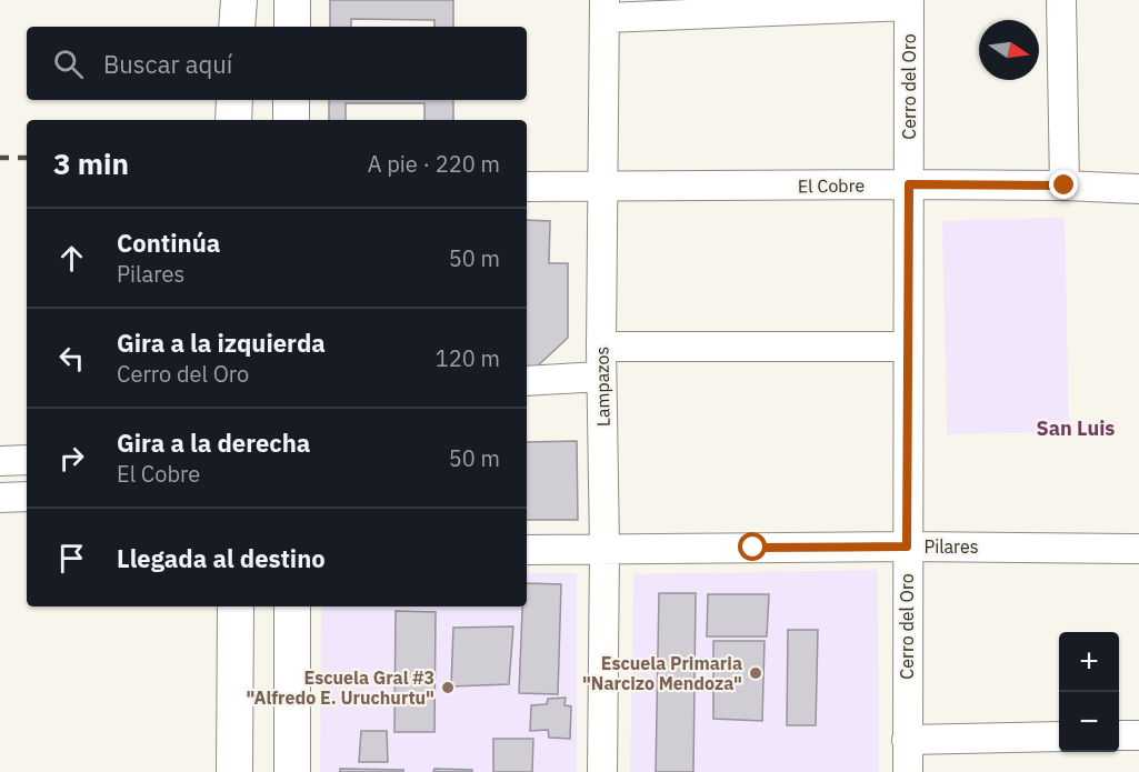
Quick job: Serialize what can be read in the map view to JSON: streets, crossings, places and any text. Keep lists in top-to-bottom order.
{
  "streets": {
    "street": [
      "Cerro del Oro",
      "El Cobre",
      "Lampazos",
      "Pilares"
    ]
  },
  "crossings": [
    ["Cerro del Oro", "El Cobre"],
    ["Cerro del Oro", "Pilares"],
    ["El Cobre", "Lampazos"],
    ["Lampazos", "Pilares"]
  ],
  "districts": ["San Luis"],
  "places": ["Escuela Primaria \"Narcizo Mendoza\"", "Escuela Gral #3 \"Alfredo E. Uruchurtu\""],
  "north": "right",
  "page": {
    "search": "Buscar aquí",
    "heading": ["3 min", "A pie · 220 m"],
    "list": [
      ["Continúa", "Pilares", "50 m"],
      ["Gira a la izquierda", "Cerro del Oro", "120 m"],
      ["Gira a la derecha", "El Cobre", "50 m"],
      "Llegada al destino"
    ],
    "map_buttons": ["+", "−"]
  }
}
